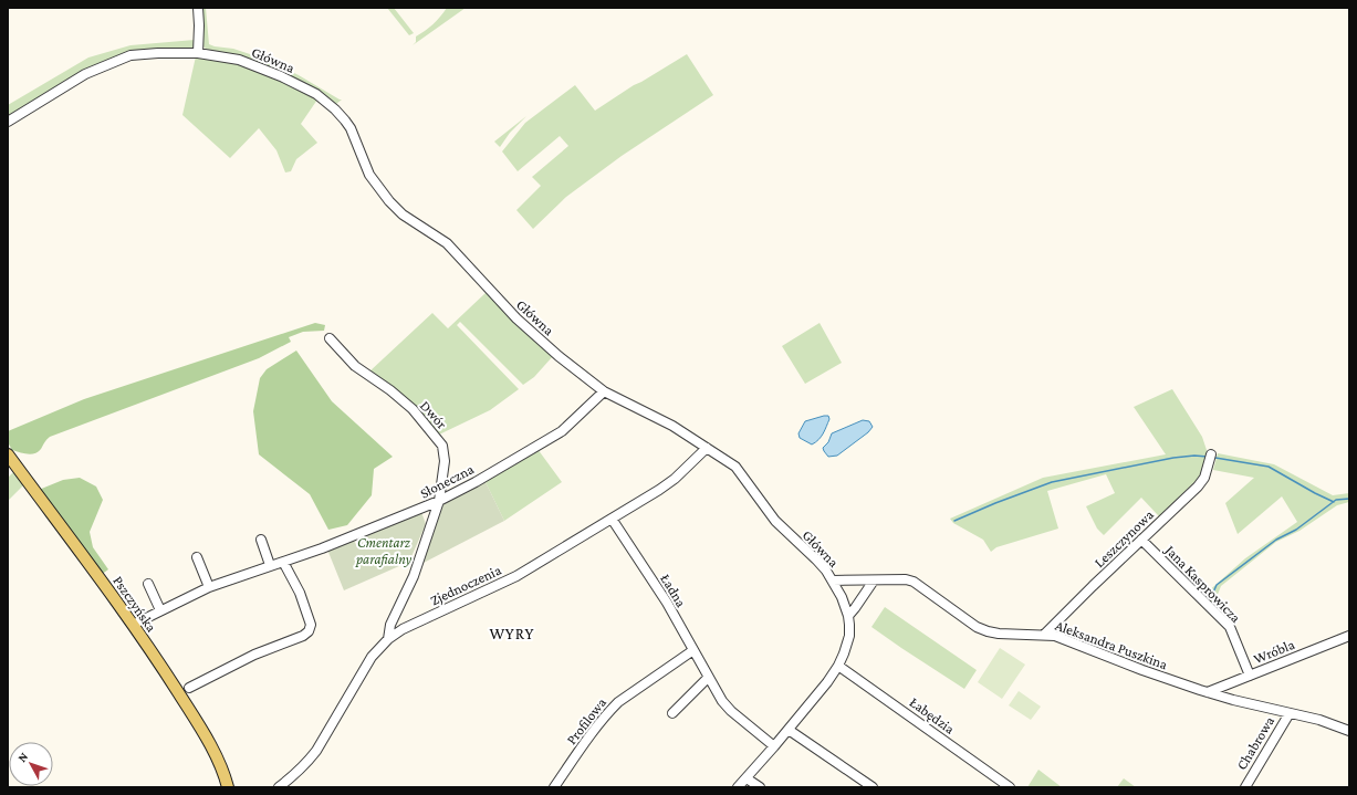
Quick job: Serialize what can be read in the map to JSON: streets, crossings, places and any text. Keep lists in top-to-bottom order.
{
  "streets": {
    "main road": ["Pszczyńska"],
    "street": [
      "Główna",
      "Dwór",
      "Słoneczna",
      "Leszczynowa",
      "Jana Kasprowicza",
      "Zjednoczenia",
      "Ładna",
      "Aleksandra Puszkina",
      "Wróbla",
      "Łabędzia",
      "Profilowa",
      "Chabrowa"
    ]
  },
  "crossings": [
    ["Główna", "Słoneczna"],
    ["Główna", "Zjednoczenia"],
    ["Główna", "Ładna"],
    ["Główna", "Aleksandra Puszkina"],
    ["Główna", "Łabędzia"],
    ["Dwór", "Słoneczna"],
    ["Dwór", "Zjednoczenia"],
    ["Słoneczna", "Pszczyńska"],
    ["Leszczynowa", "Jana Kasprowicza"],
    ["Leszczynowa", "Aleksandra Puszkina"],
    ["Jana Kasprowicza", "Wróbla"],
    ["Zjednoczenia", "Ładna"],
    ["Ładna", "Profilowa"],
    ["Aleksandra Puszkina", "Wróbla"],
    ["Aleksandra Puszkina", "Chabrowa"]
  ],
  "districts": ["WYRY"],
  "parks": ["Cmentarz parafialny"],
  "north": "top left"
}
